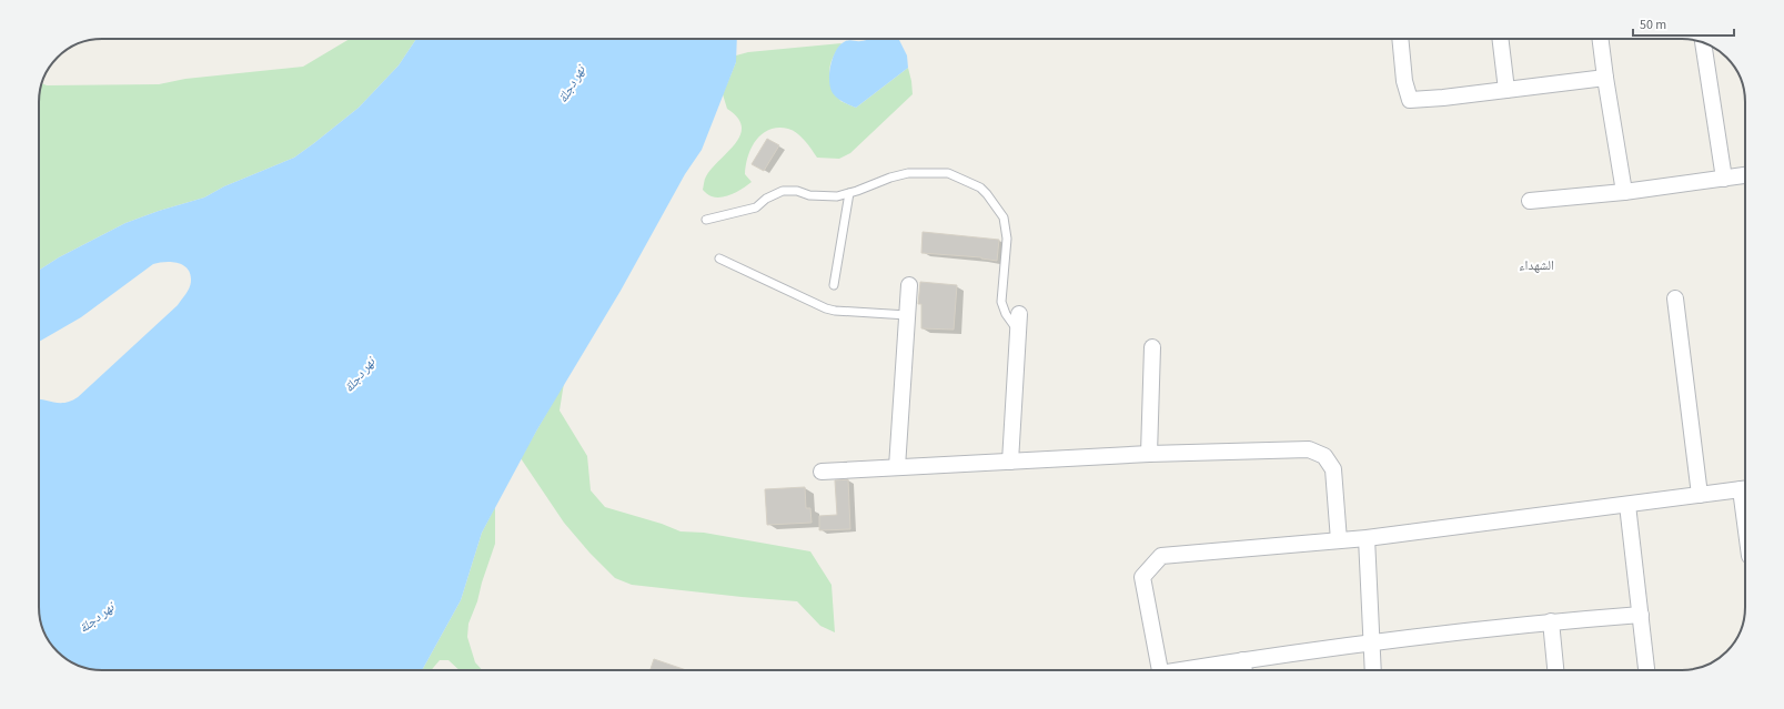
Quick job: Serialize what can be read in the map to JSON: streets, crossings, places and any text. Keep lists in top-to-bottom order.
{
  "districts": ["الشهداء"],
  "water": ["نهر دجلة"],
  "scale_bar": "50 m"
}
